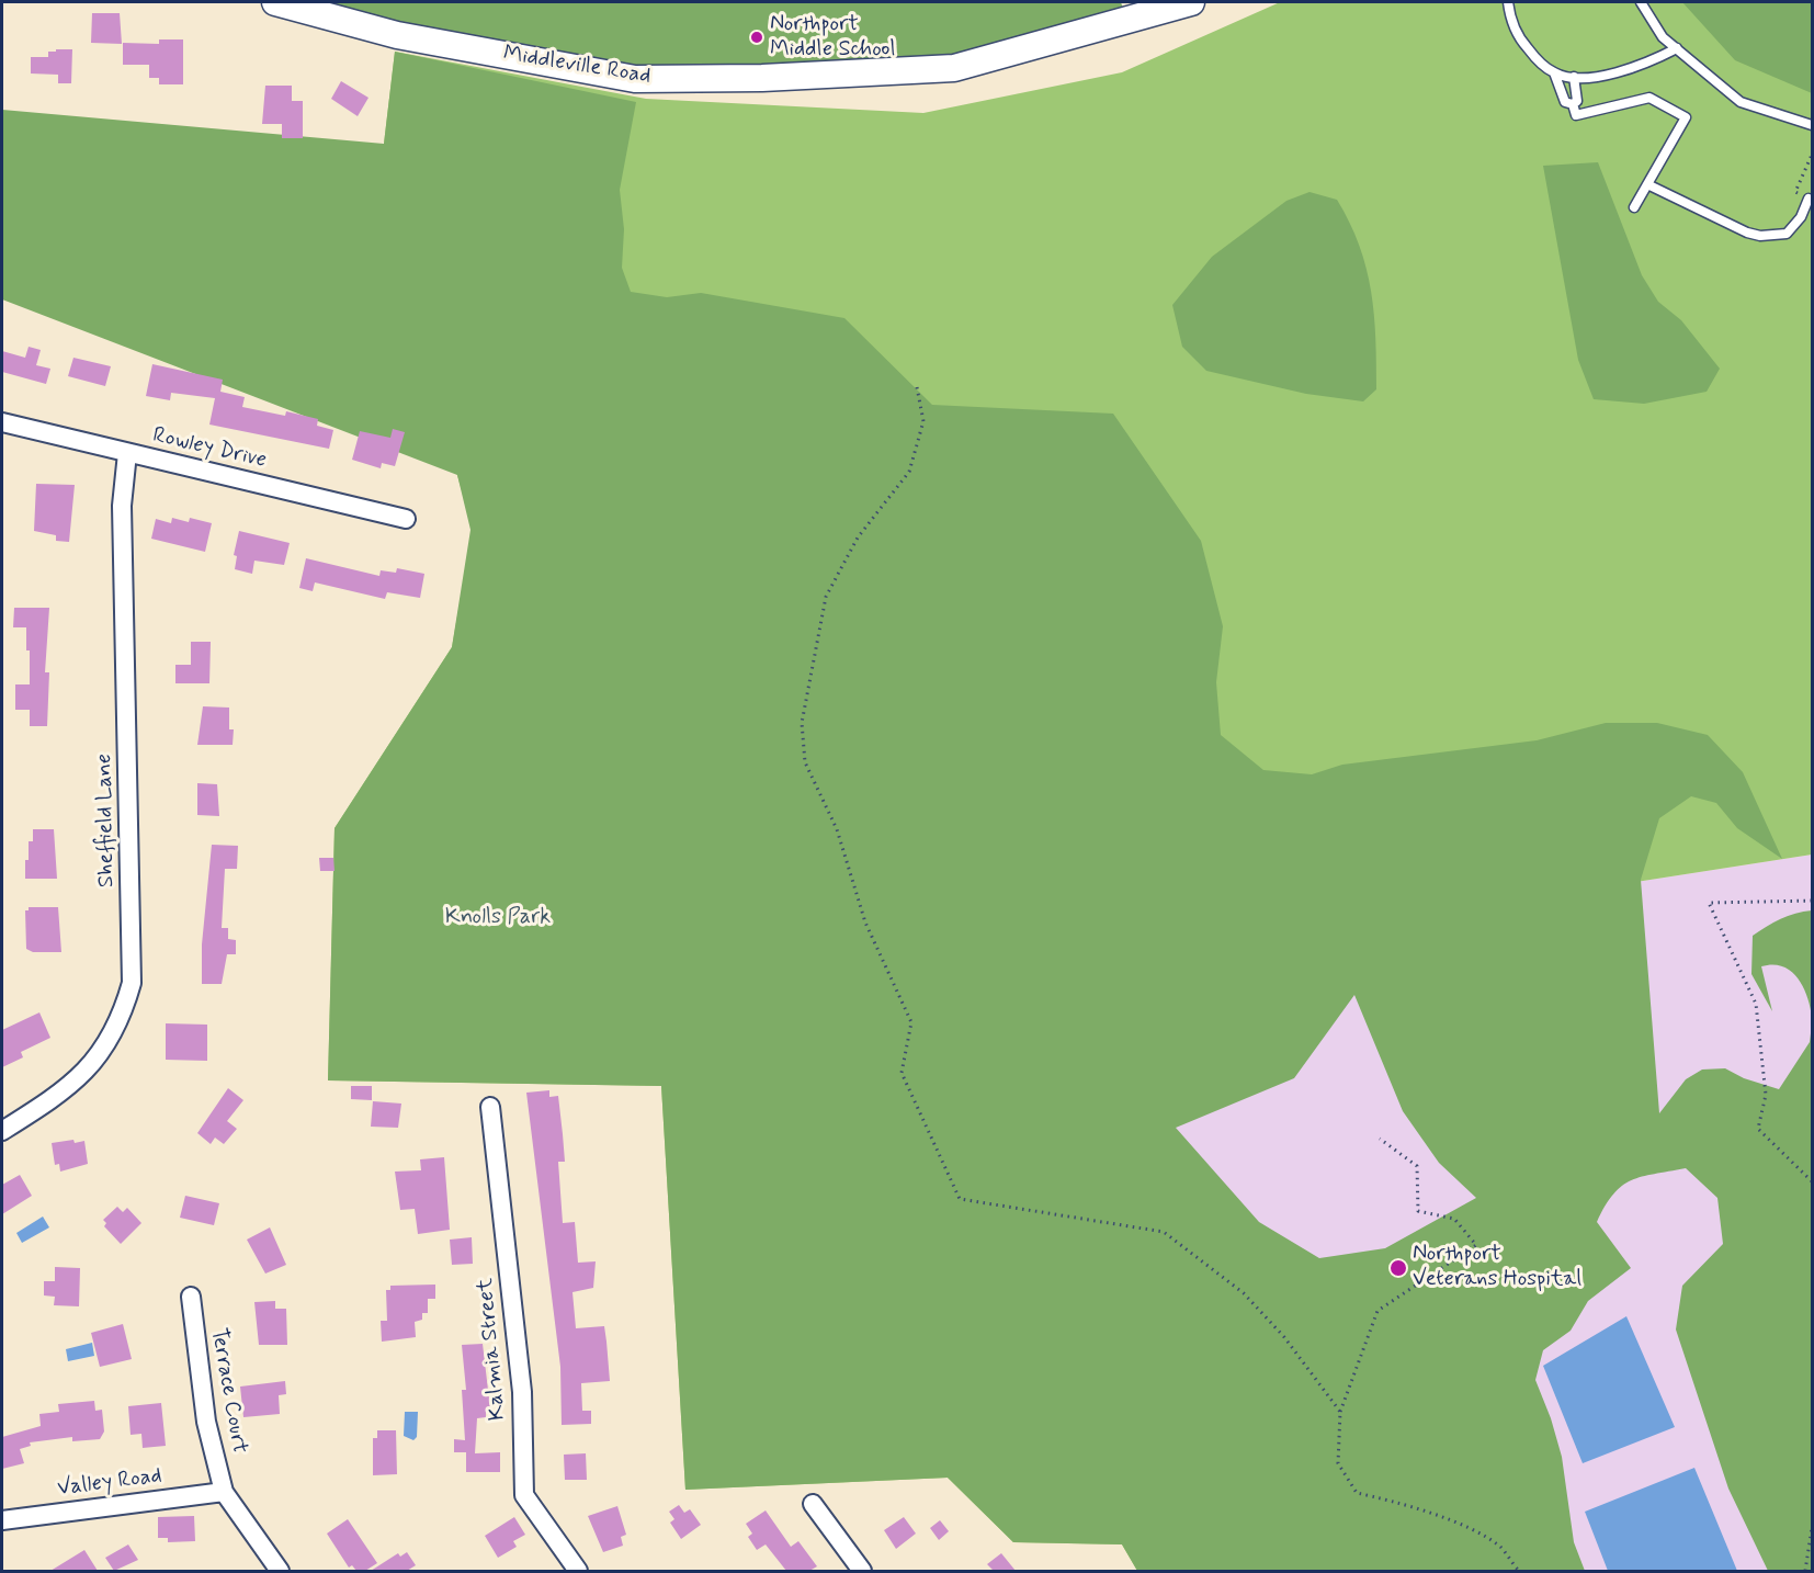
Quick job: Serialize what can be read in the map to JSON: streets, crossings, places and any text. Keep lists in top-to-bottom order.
{
  "streets": {
    "street": [
      "Middleville Road",
      "Rowley Drive",
      "Sheffield Lane",
      "Kalmia Street",
      "Terrace Court",
      "Valley Road"
    ]
  },
  "crossings": [
    ["Rowley Drive", "Sheffield Lane"],
    ["Terrace Court", "Valley Road"]
  ],
  "parks": ["Knolls Park"],
  "places": ["Northport Middle School", "Northport Veterans Hospital"]
}
